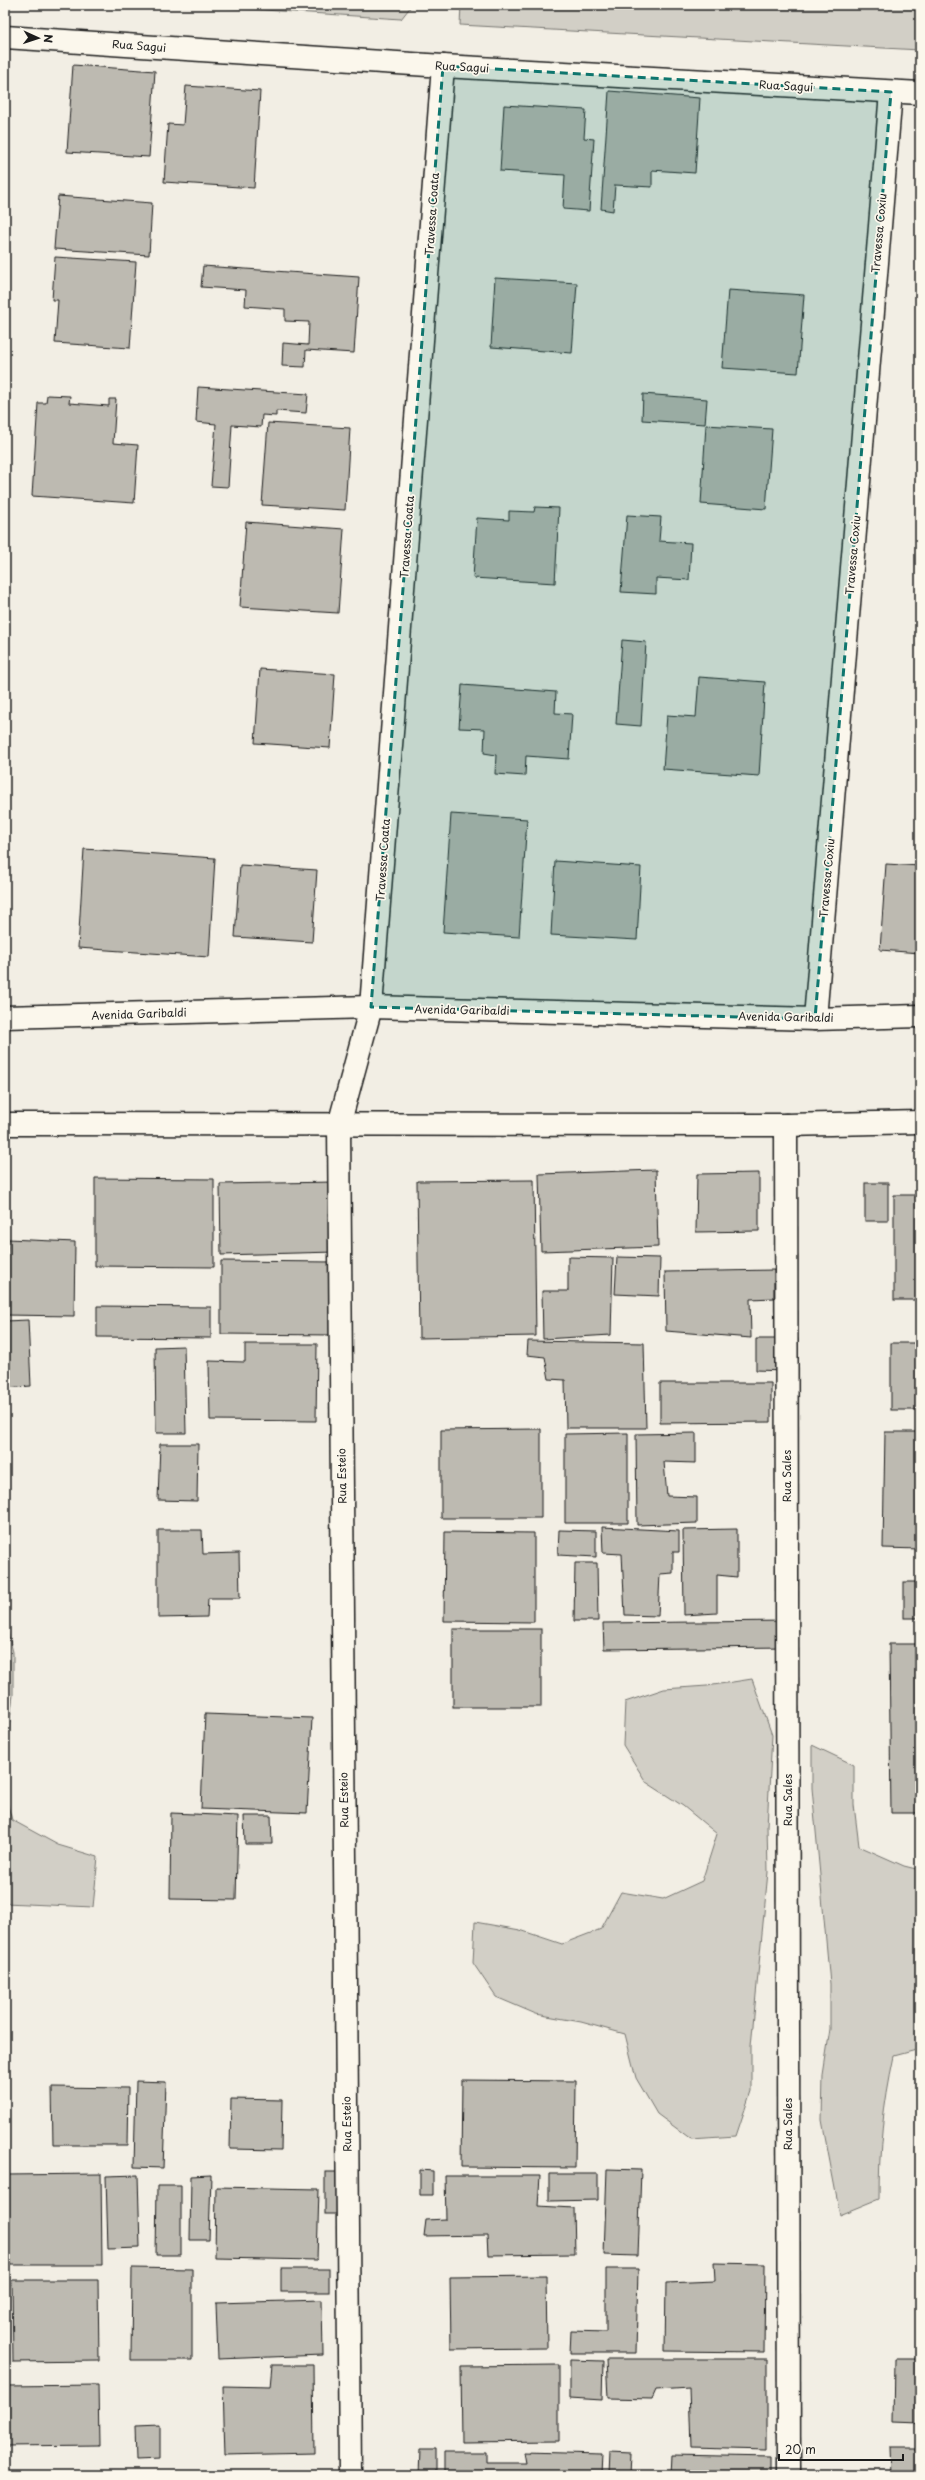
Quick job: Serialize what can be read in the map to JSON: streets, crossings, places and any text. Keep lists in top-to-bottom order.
{
  "streets": {
    "street": [
      "Rua Sagui",
      "Travessa Coata",
      "Travessa Coxiu",
      "Avenida Garibaldi",
      "Rua Esteio",
      "Rua Sales"
    ]
  },
  "crossings": [
    ["Rua Sagui", "Travessa Coata"],
    ["Rua Sagui", "Travessa Coxiu"],
    ["Travessa Coata", "Avenida Garibaldi"],
    ["Travessa Coata", "Rua Esteio"],
    ["Travessa Coxiu", "Avenida Garibaldi"]
  ],
  "scale_bar": "20 m",
  "north": "right"
}
